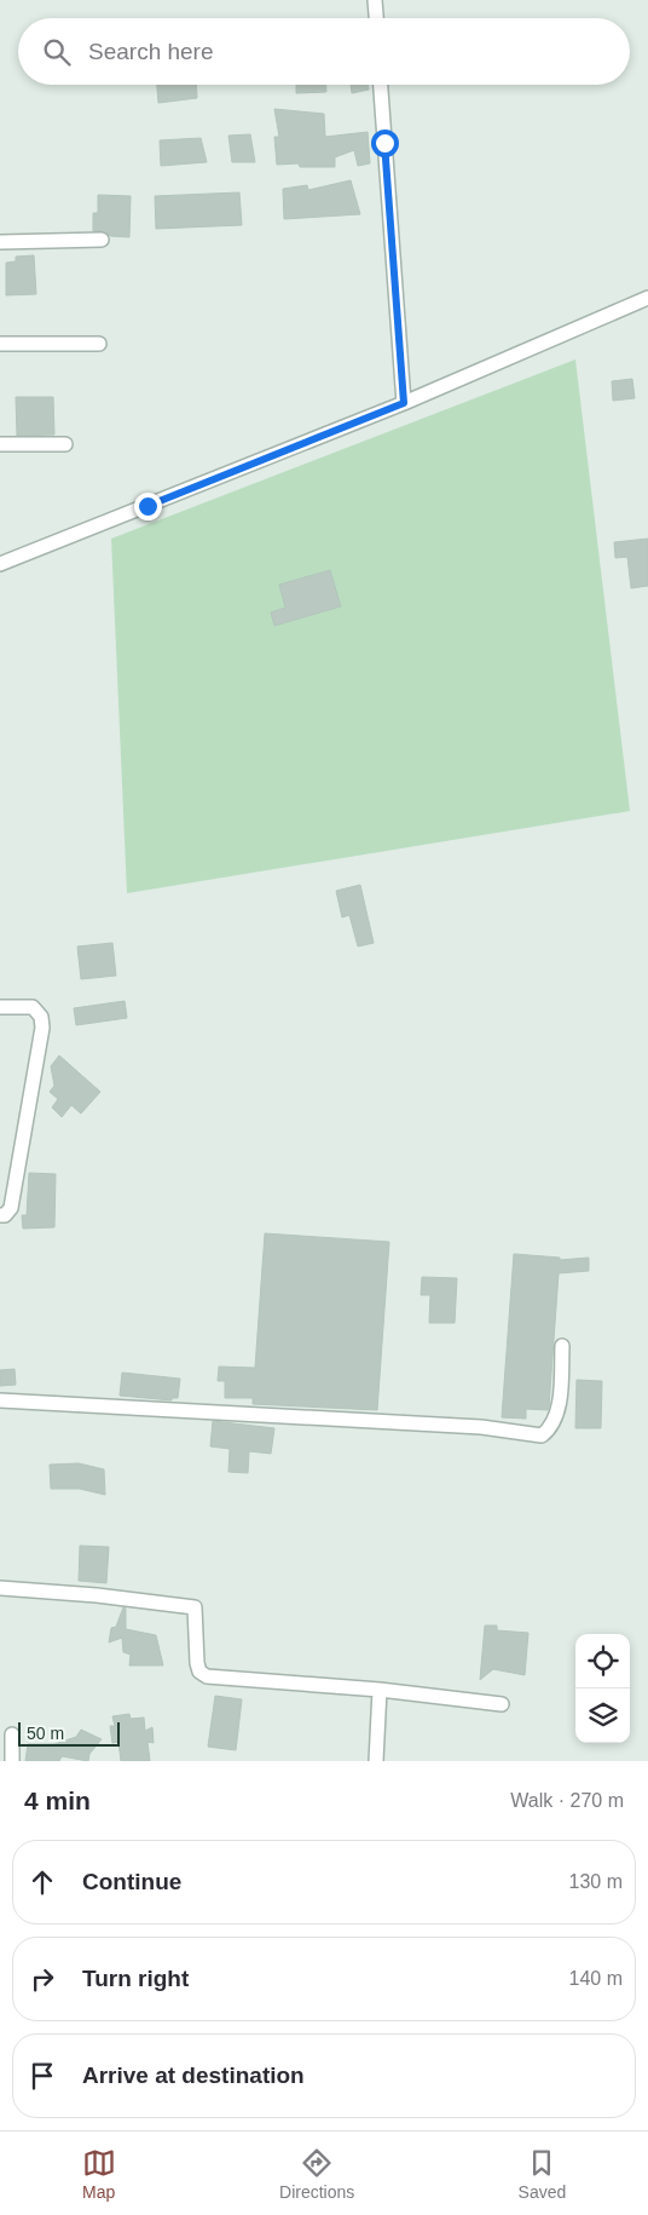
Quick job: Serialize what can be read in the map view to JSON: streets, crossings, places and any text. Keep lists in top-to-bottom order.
{
  "scale_bar": "50 m",
  "page": {
    "search": "Search here",
    "scale": "50 m",
    "heading": ["4 min", "Walk · 270 m"],
    "list": [
      ["Continue", "130 m"],
      ["Turn right", "140 m"],
      "Arrive at destination"
    ],
    "nav": ["Map", "Directions", "Saved"]
  }
}
